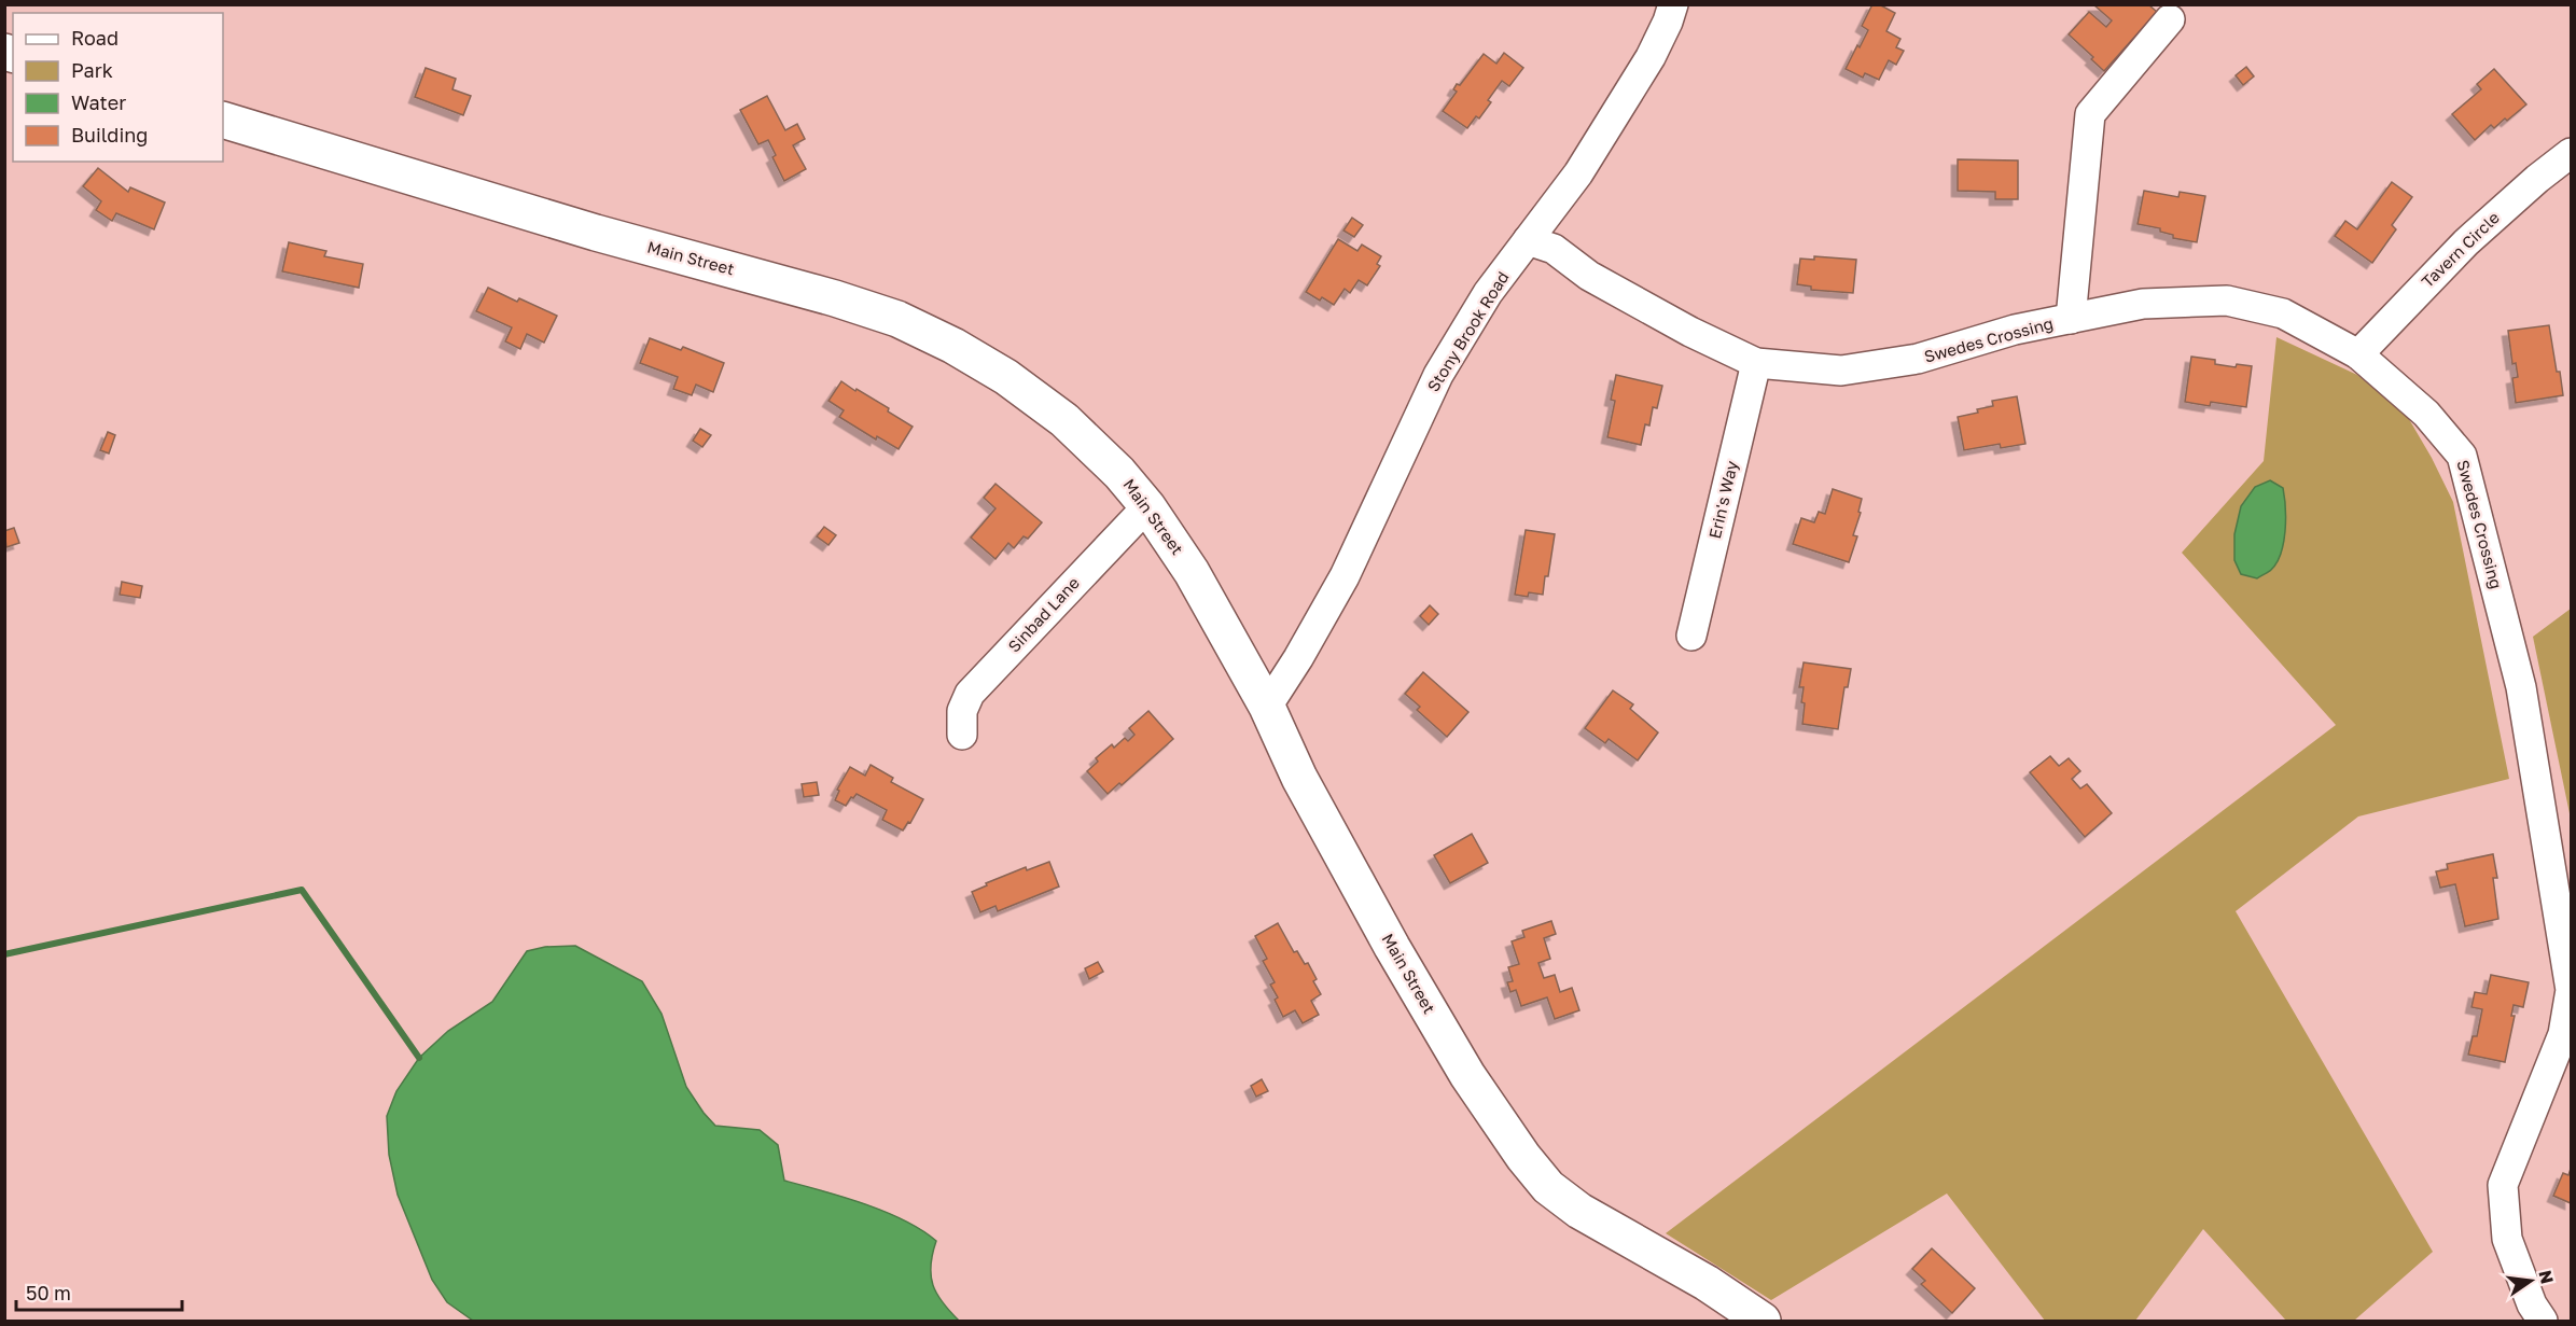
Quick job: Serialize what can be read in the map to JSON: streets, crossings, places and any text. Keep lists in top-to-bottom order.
{
  "streets": {
    "main road": ["Main Street"],
    "street": [
      "Tavern Circle",
      "Stony Brook Road",
      "Swedes Crossing",
      "Erin's Way",
      "Sinbad Lane"
    ]
  },
  "crossings": [
    ["Tavern Circle", "Swedes Crossing"],
    ["Main Street", "Stony Brook Road"],
    ["Main Street", "Sinbad Lane"],
    ["Stony Brook Road", "Swedes Crossing"],
    ["Swedes Crossing", "Erin's Way"]
  ],
  "legend": [
    "Road",
    "Park",
    "Water",
    "Building"
  ],
  "scale_bar": "50 m",
  "north": "right"
}
